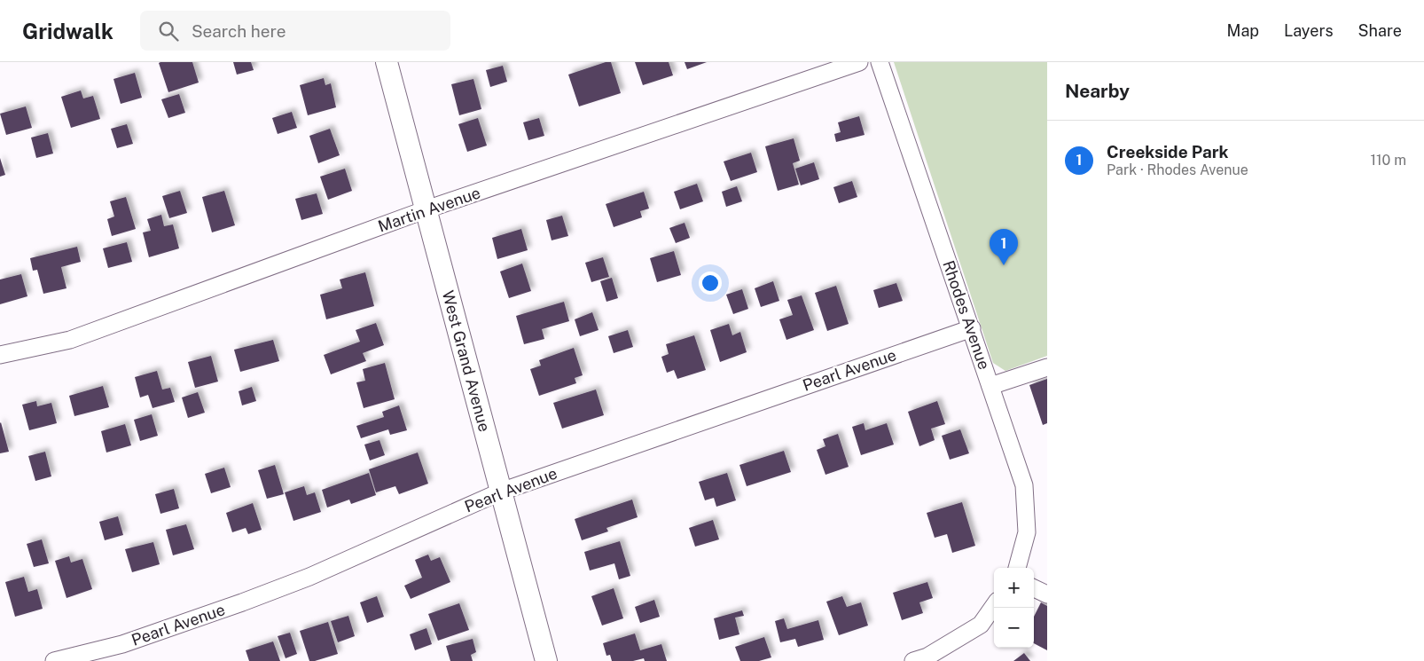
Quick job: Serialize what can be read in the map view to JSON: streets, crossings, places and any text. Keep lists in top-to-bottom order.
{
  "streets": {
    "main road": ["West Grand Avenue"],
    "street": ["Martin Avenue", "Rhodes Avenue", "Pearl Avenue"]
  },
  "crossings": [
    ["Martin Avenue", "West Grand Avenue"],
    ["Rhodes Avenue", "Pearl Avenue"],
    ["West Grand Avenue", "Pearl Avenue"]
  ],
  "page": {
    "header": "Gridwalk",
    "search": "Search here",
    "nav": ["Map", "Layers", "Share"],
    "heading": "Nearby",
    "list": [
      {
        "mark": "1",
        "name": "Creekside Park",
        "note": "Park · Rhodes Avenue",
        "value": "110 m"
      }
    ],
    "pins": "1",
    "map_buttons": ["+", "−"]
  }
}
